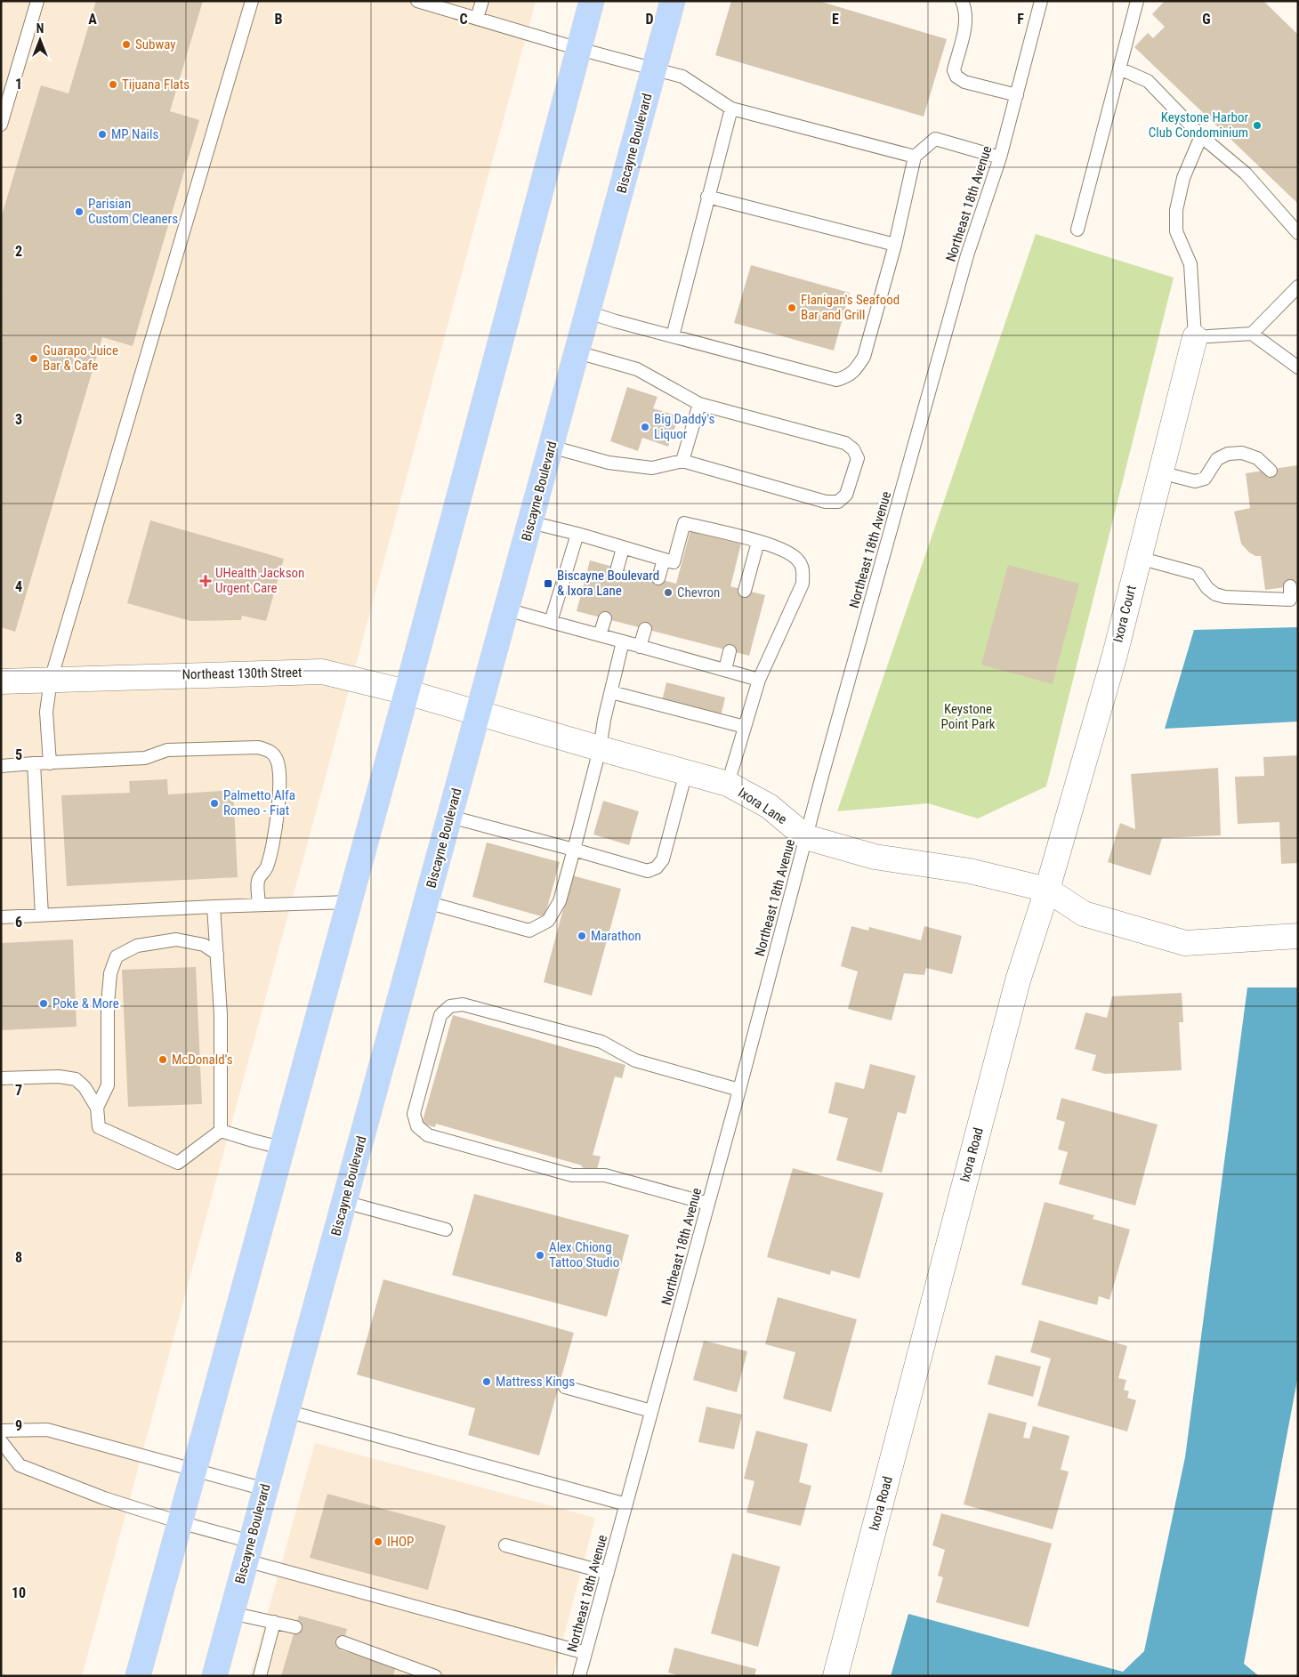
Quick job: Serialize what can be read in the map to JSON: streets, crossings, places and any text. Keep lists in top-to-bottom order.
{
  "streets": {
    "main road": ["Biscayne Boulevard"],
    "street": [
      "Ixora Court",
      "Northeast 130th Street",
      "Ixora Lane",
      "Ixora Road"
    ],
    "lane": ["Northeast 18th Avenue"]
  },
  "crossings": [
    ["Biscayne Boulevard", "Northeast 130th Street"],
    ["Biscayne Boulevard", "Ixora Lane"],
    ["Northeast 18th Avenue", "Ixora Lane"],
    ["Ixora Court", "Ixora Lane"],
    ["Ixora Court", "Ixora Road"],
    ["Northeast 130th Street", "Ixora Lane"],
    ["Ixora Lane", "Ixora Road"]
  ],
  "parks": ["Keystone Point Park"],
  "places": {
    "other": [
      "Subway",
      "Tijuana Flats",
      "Keystone Harbor Club Condominium",
      "MP Nails",
      "Parisian Custom Cleaners",
      "Flanigan's Seafood Bar and Grill",
      "Guarapo Juice Bar & Cafe",
      "Big Daddy's Liquor",
      "Chevron",
      "Palmetto Alfa Romeo - Fiat",
      "Marathon",
      "Poke & More",
      "McDonald's",
      "Alex Chiong Tattoo Studio",
      "Mattress Kings",
      "IHOP"
    ],
    "health": ["UHealth Jackson Urgent Care"],
    "transit": ["Biscayne Boulevard & Ixora Lane"]
  },
  "north": "top",
  "grid": {
    "columns": [
      "A",
      "B",
      "C",
      "D",
      "E",
      "F",
      "G"
    ],
    "rows": [
      "1",
      "2",
      "3",
      "4",
      "5",
      "6",
      "7",
      "8",
      "9",
      "10"
    ]
  }
}
